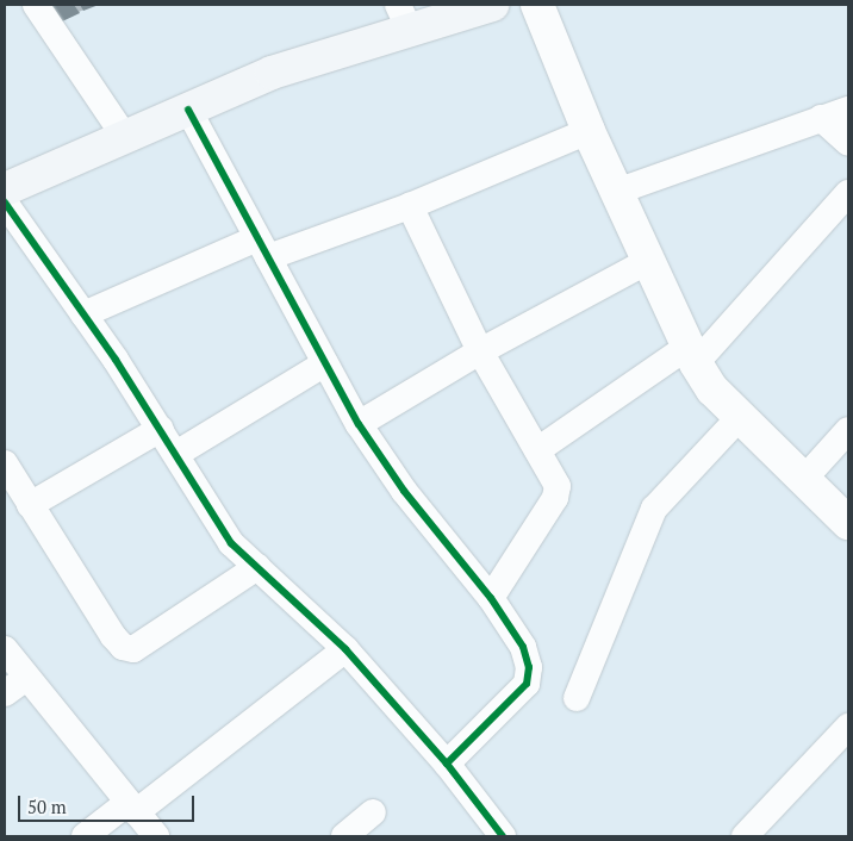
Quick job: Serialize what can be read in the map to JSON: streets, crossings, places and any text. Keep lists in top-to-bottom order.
{
  "scale_bar": "50 m"
}
